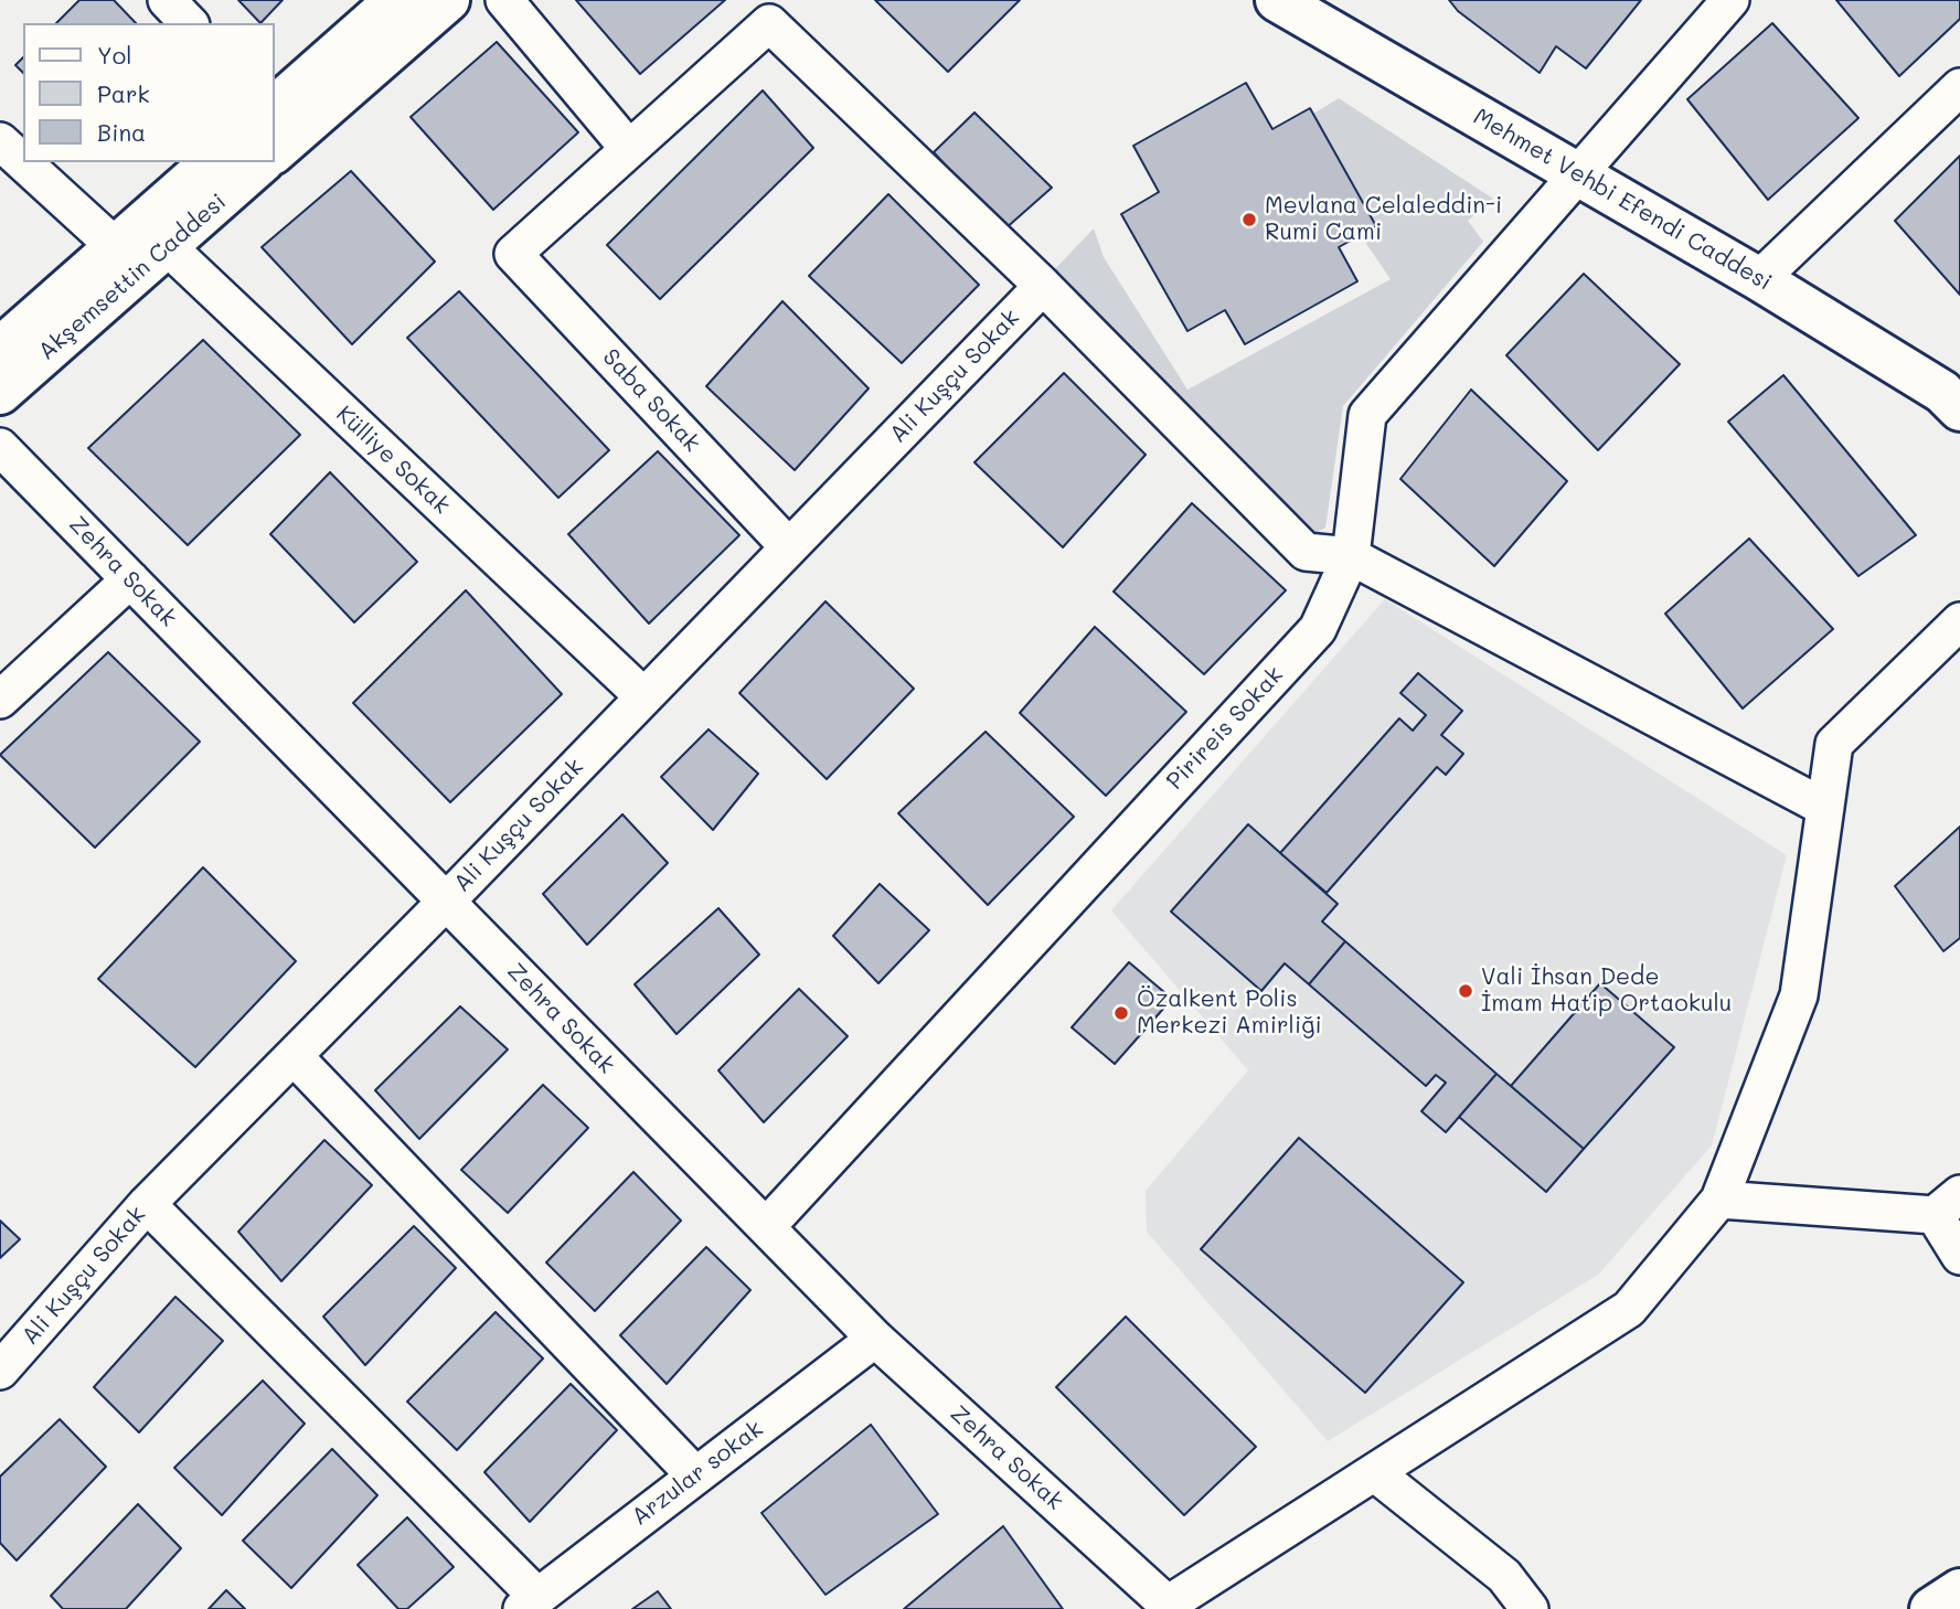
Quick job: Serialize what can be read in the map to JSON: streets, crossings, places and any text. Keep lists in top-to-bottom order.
{
  "streets": {
    "street": [
      "Mehmet Vehbi Efendi Caddesi",
      "Akşemsettin Caddesi",
      "Ali Kuşçu Sokak",
      "Saba Sokak",
      "Külliye Sokak",
      "Zehra Sokak",
      "Pirireis Sokak",
      "Arzular sokak"
    ]
  },
  "crossings": [
    ["Mehmet Vehbi Efendi Caddesi", "Pirireis Sokak"],
    ["Akşemsettin Caddesi", "Külliye Sokak"],
    ["Ali Kuşçu Sokak", "Saba Sokak"],
    ["Ali Kuşçu Sokak", "Külliye Sokak"],
    ["Ali Kuşçu Sokak", "Zehra Sokak"],
    ["Zehra Sokak", "Pirireis Sokak"],
    ["Zehra Sokak", "Arzular sokak"]
  ],
  "places": ["Mevlana Celaleddin-i Rumi Cami", "Vali İhsan Dede İmam Hatip Ortaokulu", "Özalkent Polis Merkezi Amirliği"],
  "legend": ["Yol", "Park", "Bina"]
}
